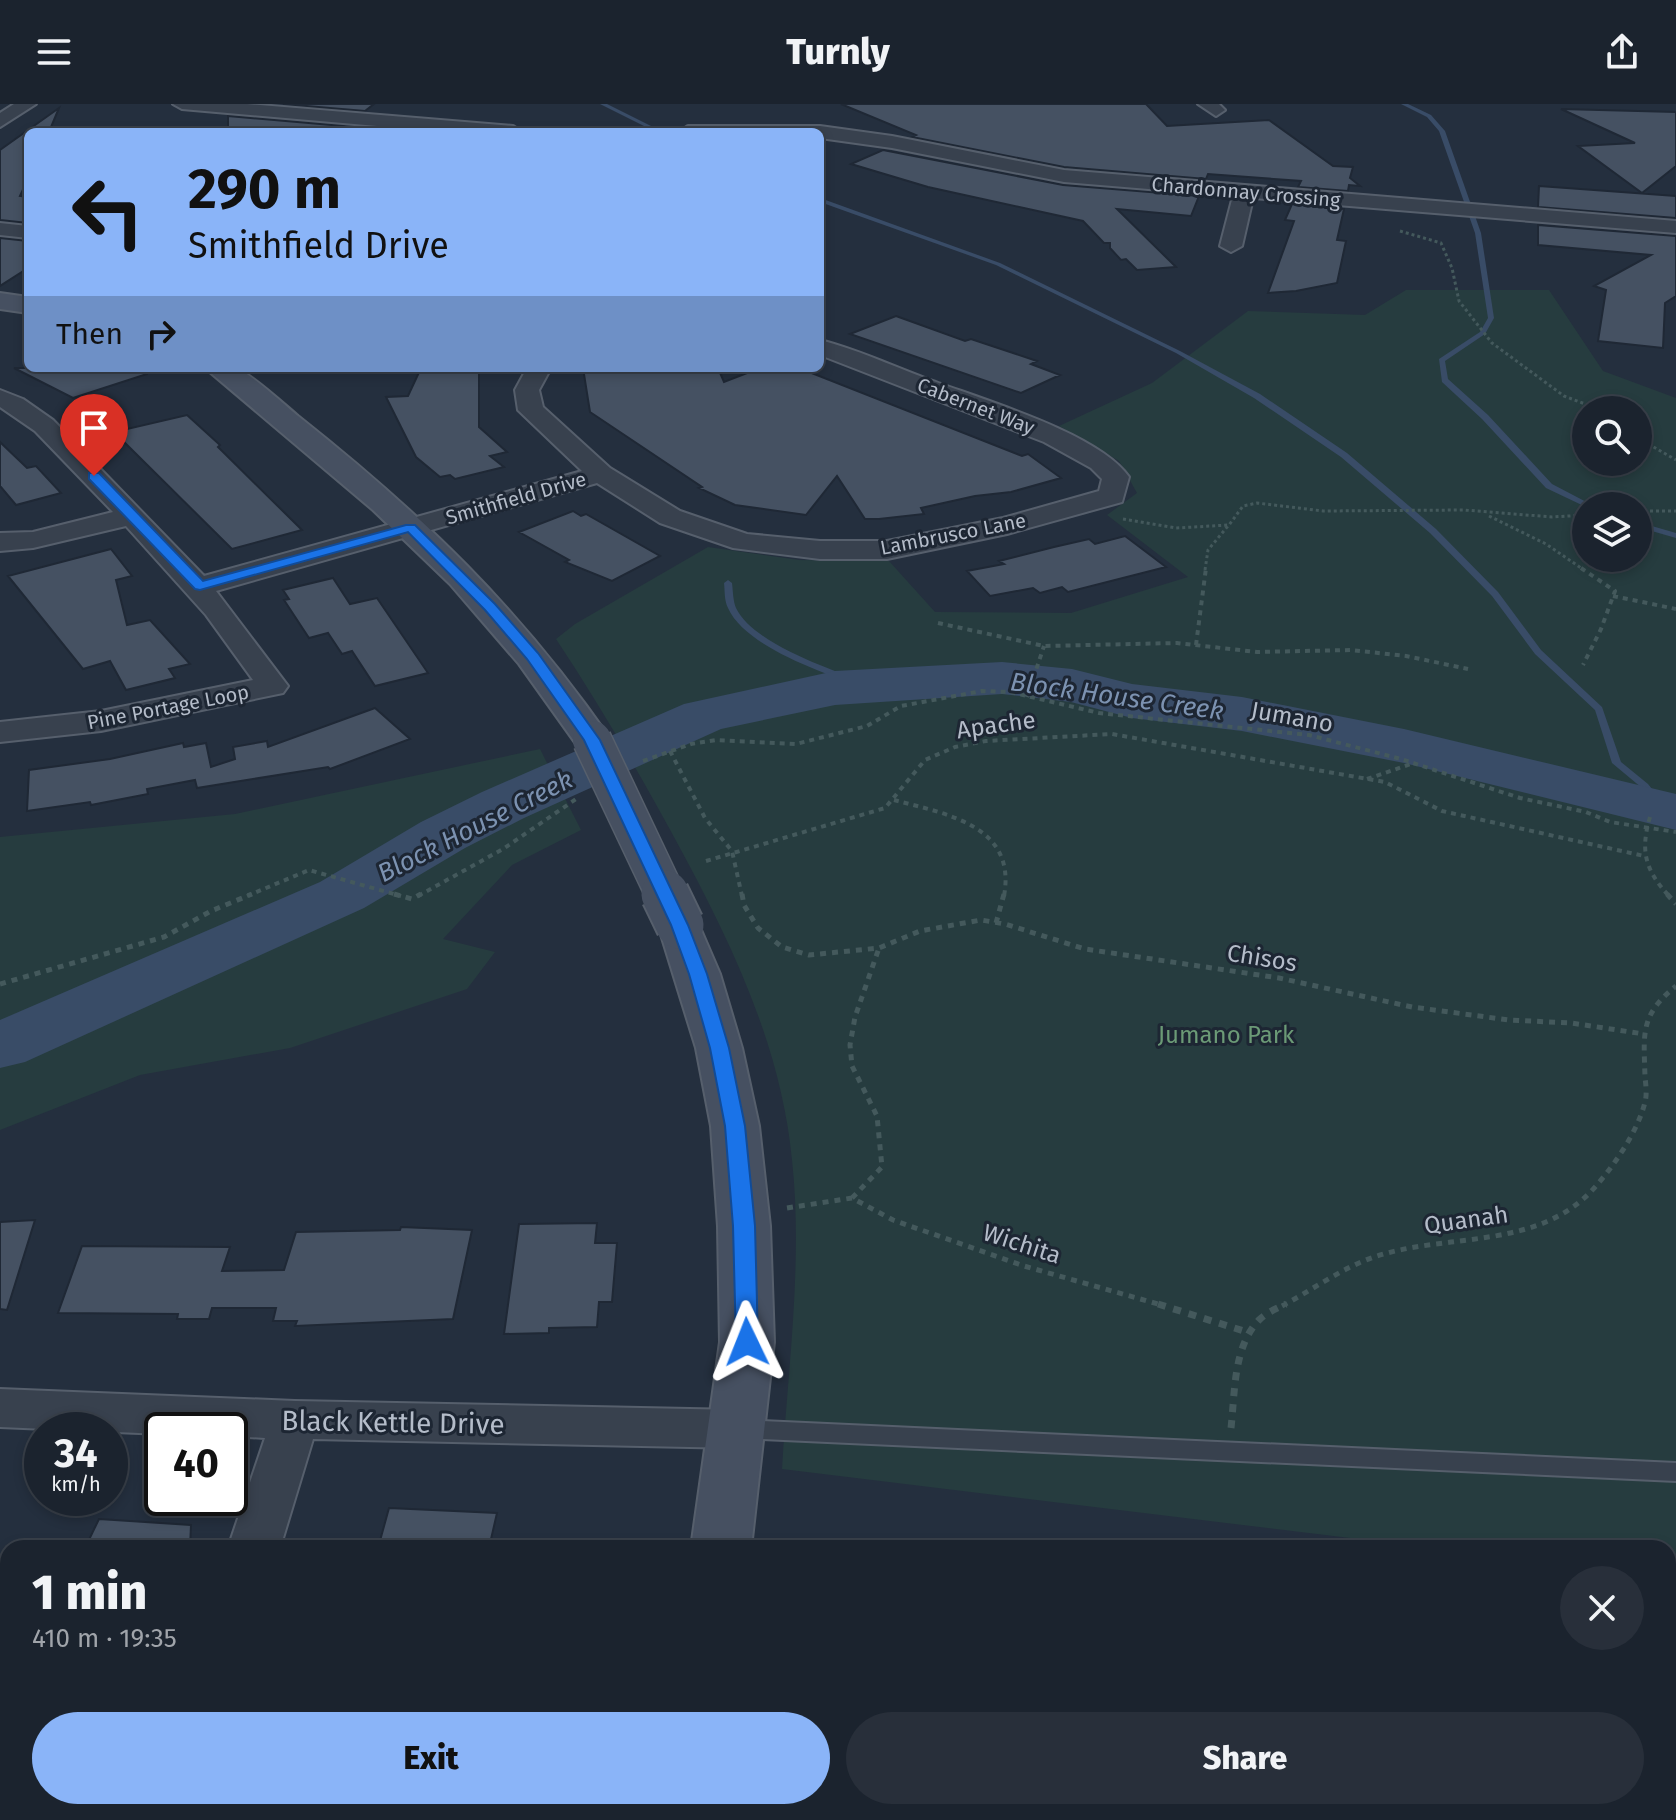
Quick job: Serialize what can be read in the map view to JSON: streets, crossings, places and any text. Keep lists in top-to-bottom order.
{
  "streets": {
    "street": [
      "Chardonnay Crossing",
      "Cabernet Way",
      "Smithfield Drive",
      "Lambrusco Lane",
      "Pine Portage Loop",
      "Black Kettle Drive"
    ],
    "path": [
      "Jumano",
      "Apache",
      "Chisos",
      "Quanah",
      "Wichita"
    ]
  },
  "crossings": [
    ["Cabernet Way", "Lambrusco Lane"],
    ["Smithfield Drive", "Lambrusco Lane"],
    ["Smithfield Drive", "Pine Portage Loop"],
    ["Apache", "Chisos"],
    ["Chisos", "Quanah"],
    ["Quanah", "Wichita"]
  ],
  "water": ["Block House Creek"],
  "parks": ["Jumano Park"],
  "page": {
    "header": "Turnly",
    "turn": ["290 m", "Smithfield Drive"],
    "then": "Then",
    "speed": "34 km/h",
    "limit": "40",
    "heading": ["1 min", "410 m · 19:35"],
    "buttons": ["Exit", "Share"]
  }
}
